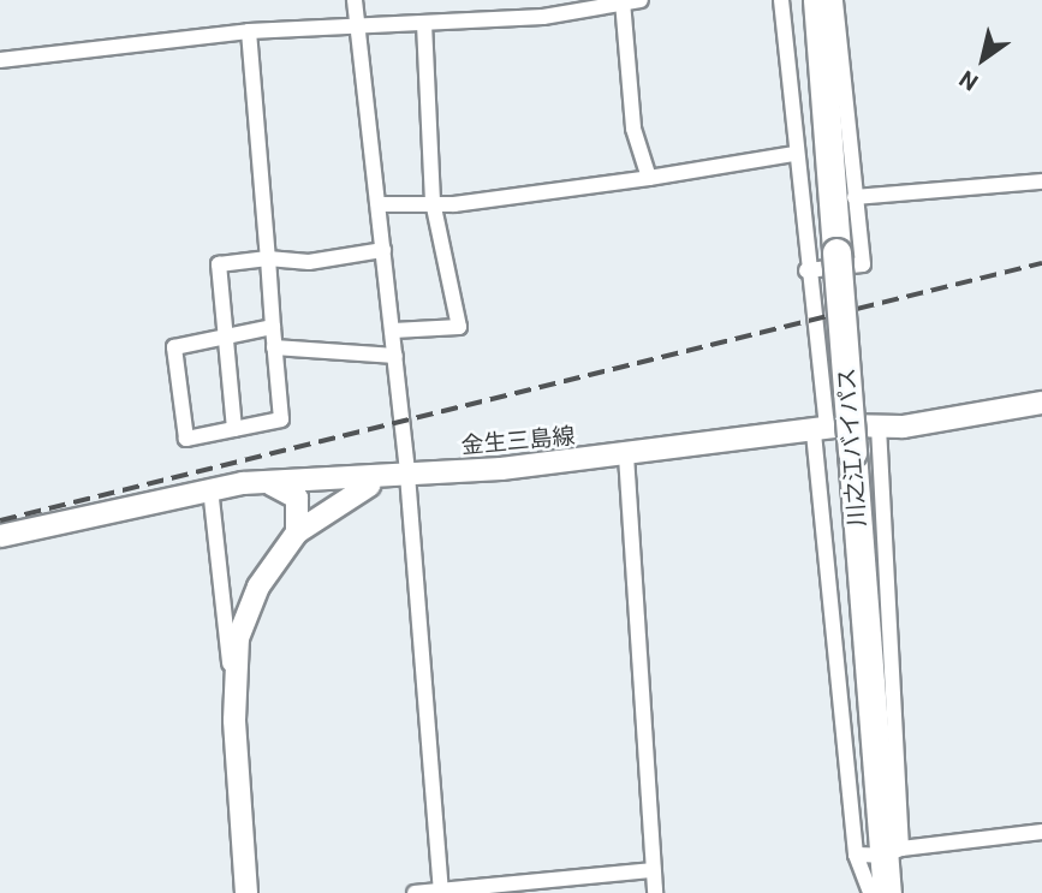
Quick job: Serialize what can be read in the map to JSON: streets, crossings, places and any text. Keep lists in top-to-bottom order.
{
  "streets": {
    "highway": ["川之江バイパス"],
    "main road": ["金生三島線"]
  },
  "north": "bottom left"
}
